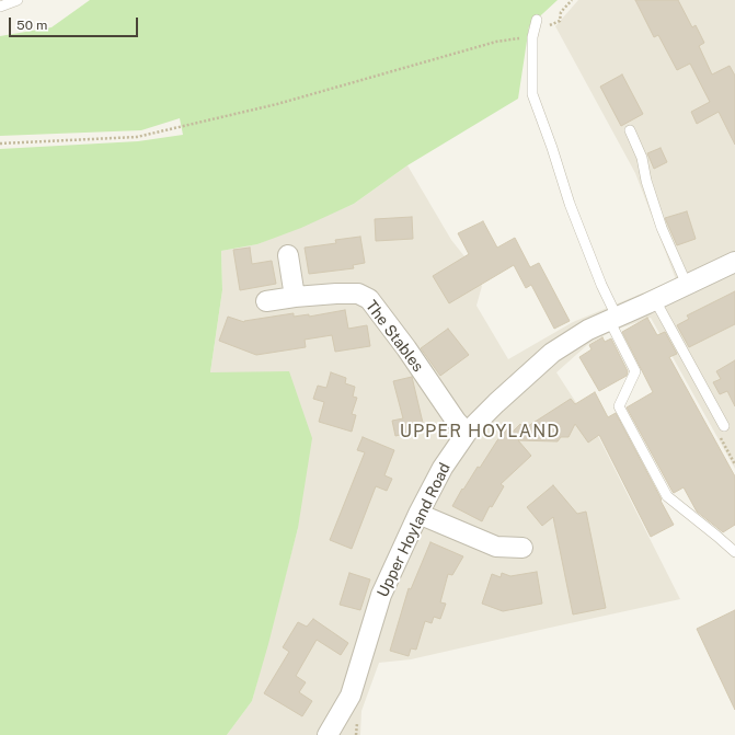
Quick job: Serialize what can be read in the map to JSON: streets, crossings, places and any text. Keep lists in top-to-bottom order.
{
  "streets": {
    "street": ["The Stables", "Upper Hoyland Road"]
  },
  "crossings": [
    ["The Stables", "Upper Hoyland Road"]
  ],
  "districts": ["UPPER HOYLAND"],
  "scale_bar": "50 m"
}
